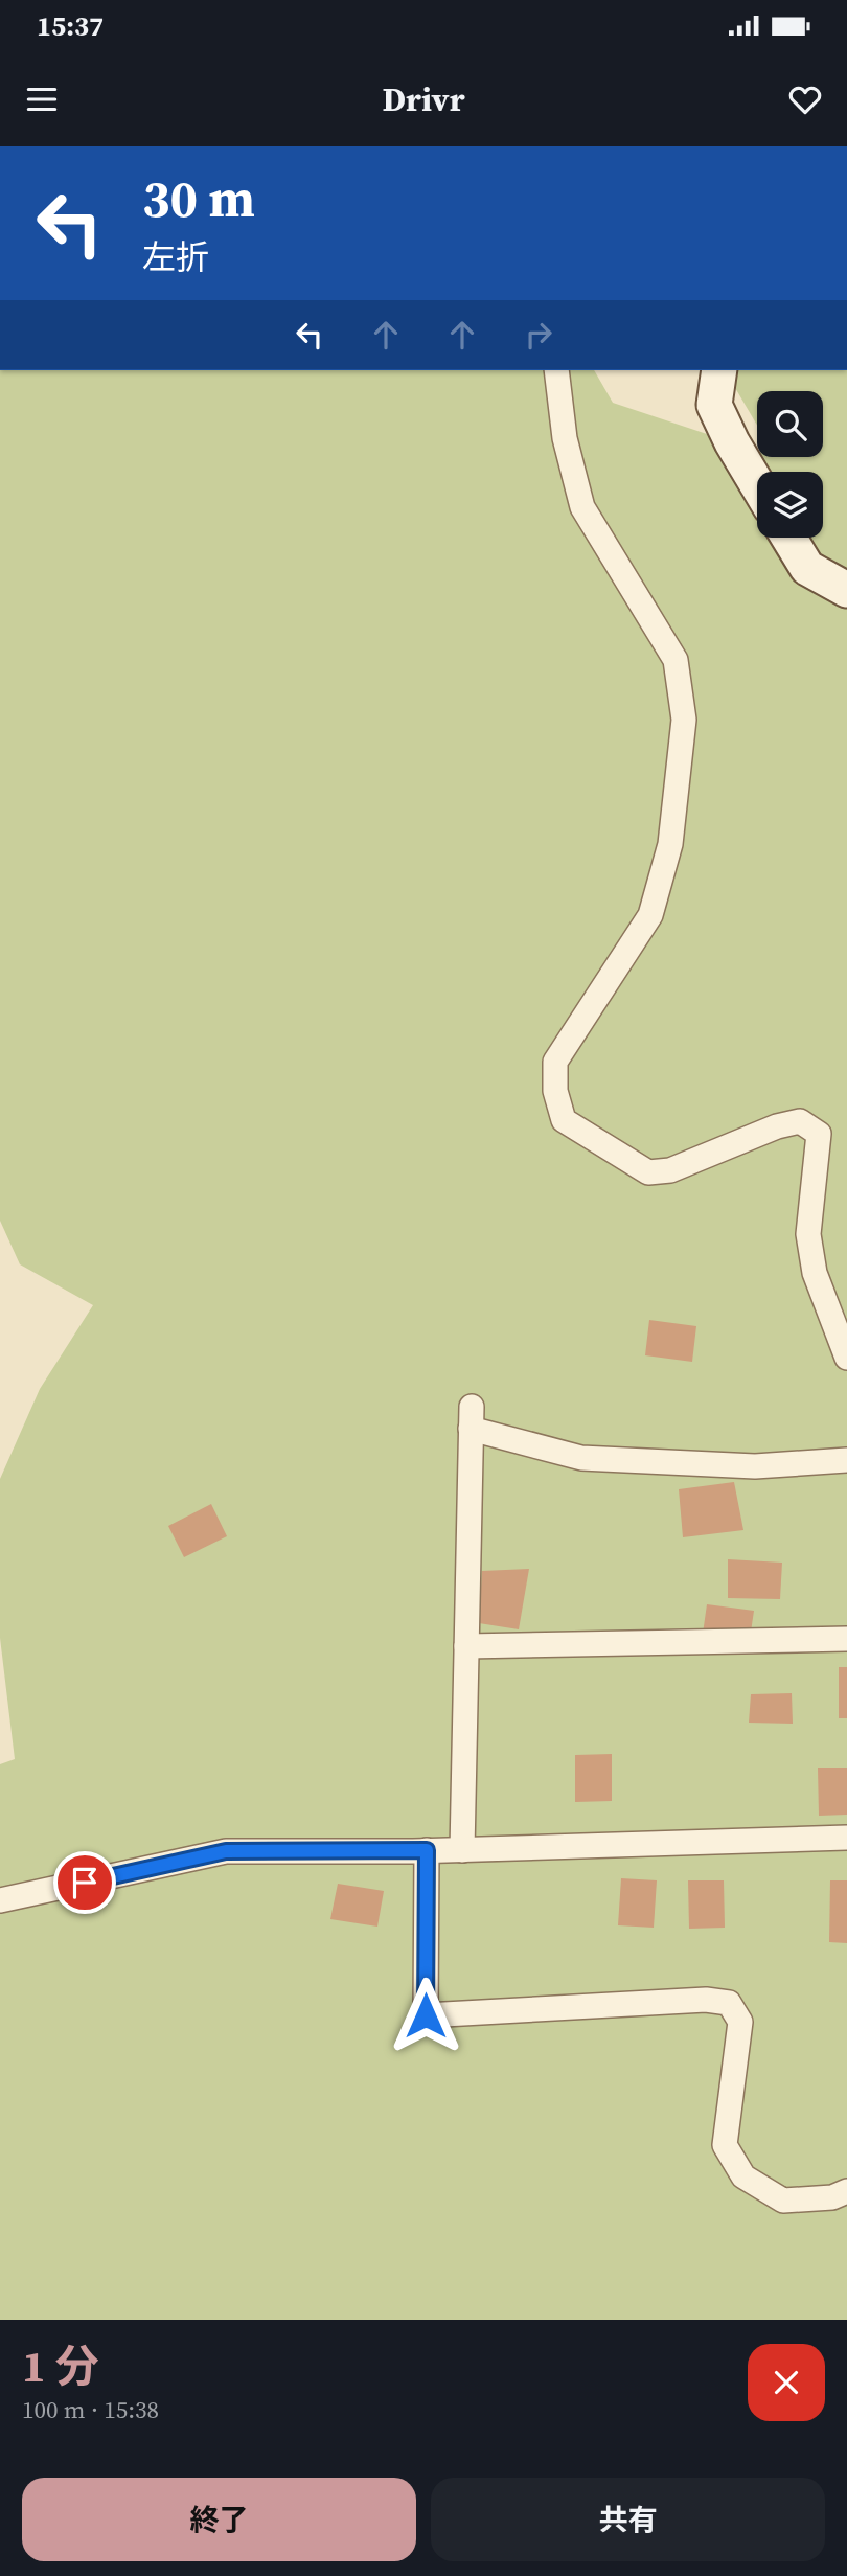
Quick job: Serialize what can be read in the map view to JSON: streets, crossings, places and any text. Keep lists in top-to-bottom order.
{
  "page": {
    "status": "15:37",
    "header": "Drivr",
    "turn": ["30 m", "左折"],
    "heading": ["1 分", "100 m · 15:38"],
    "buttons": ["終了", "共有"]
  }
}
